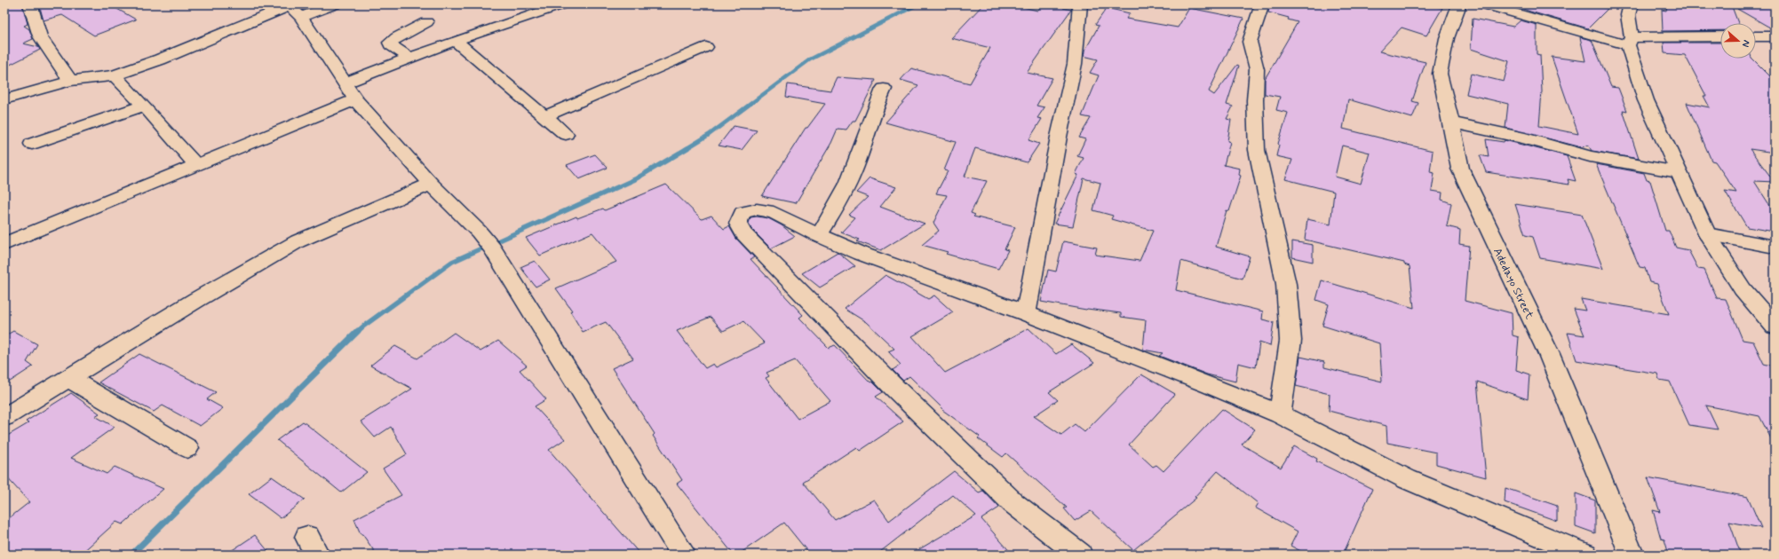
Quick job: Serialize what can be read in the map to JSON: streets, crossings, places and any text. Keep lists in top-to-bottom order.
{
  "streets": {
    "street": ["Adedayo Street"]
  },
  "north": "right"
}
